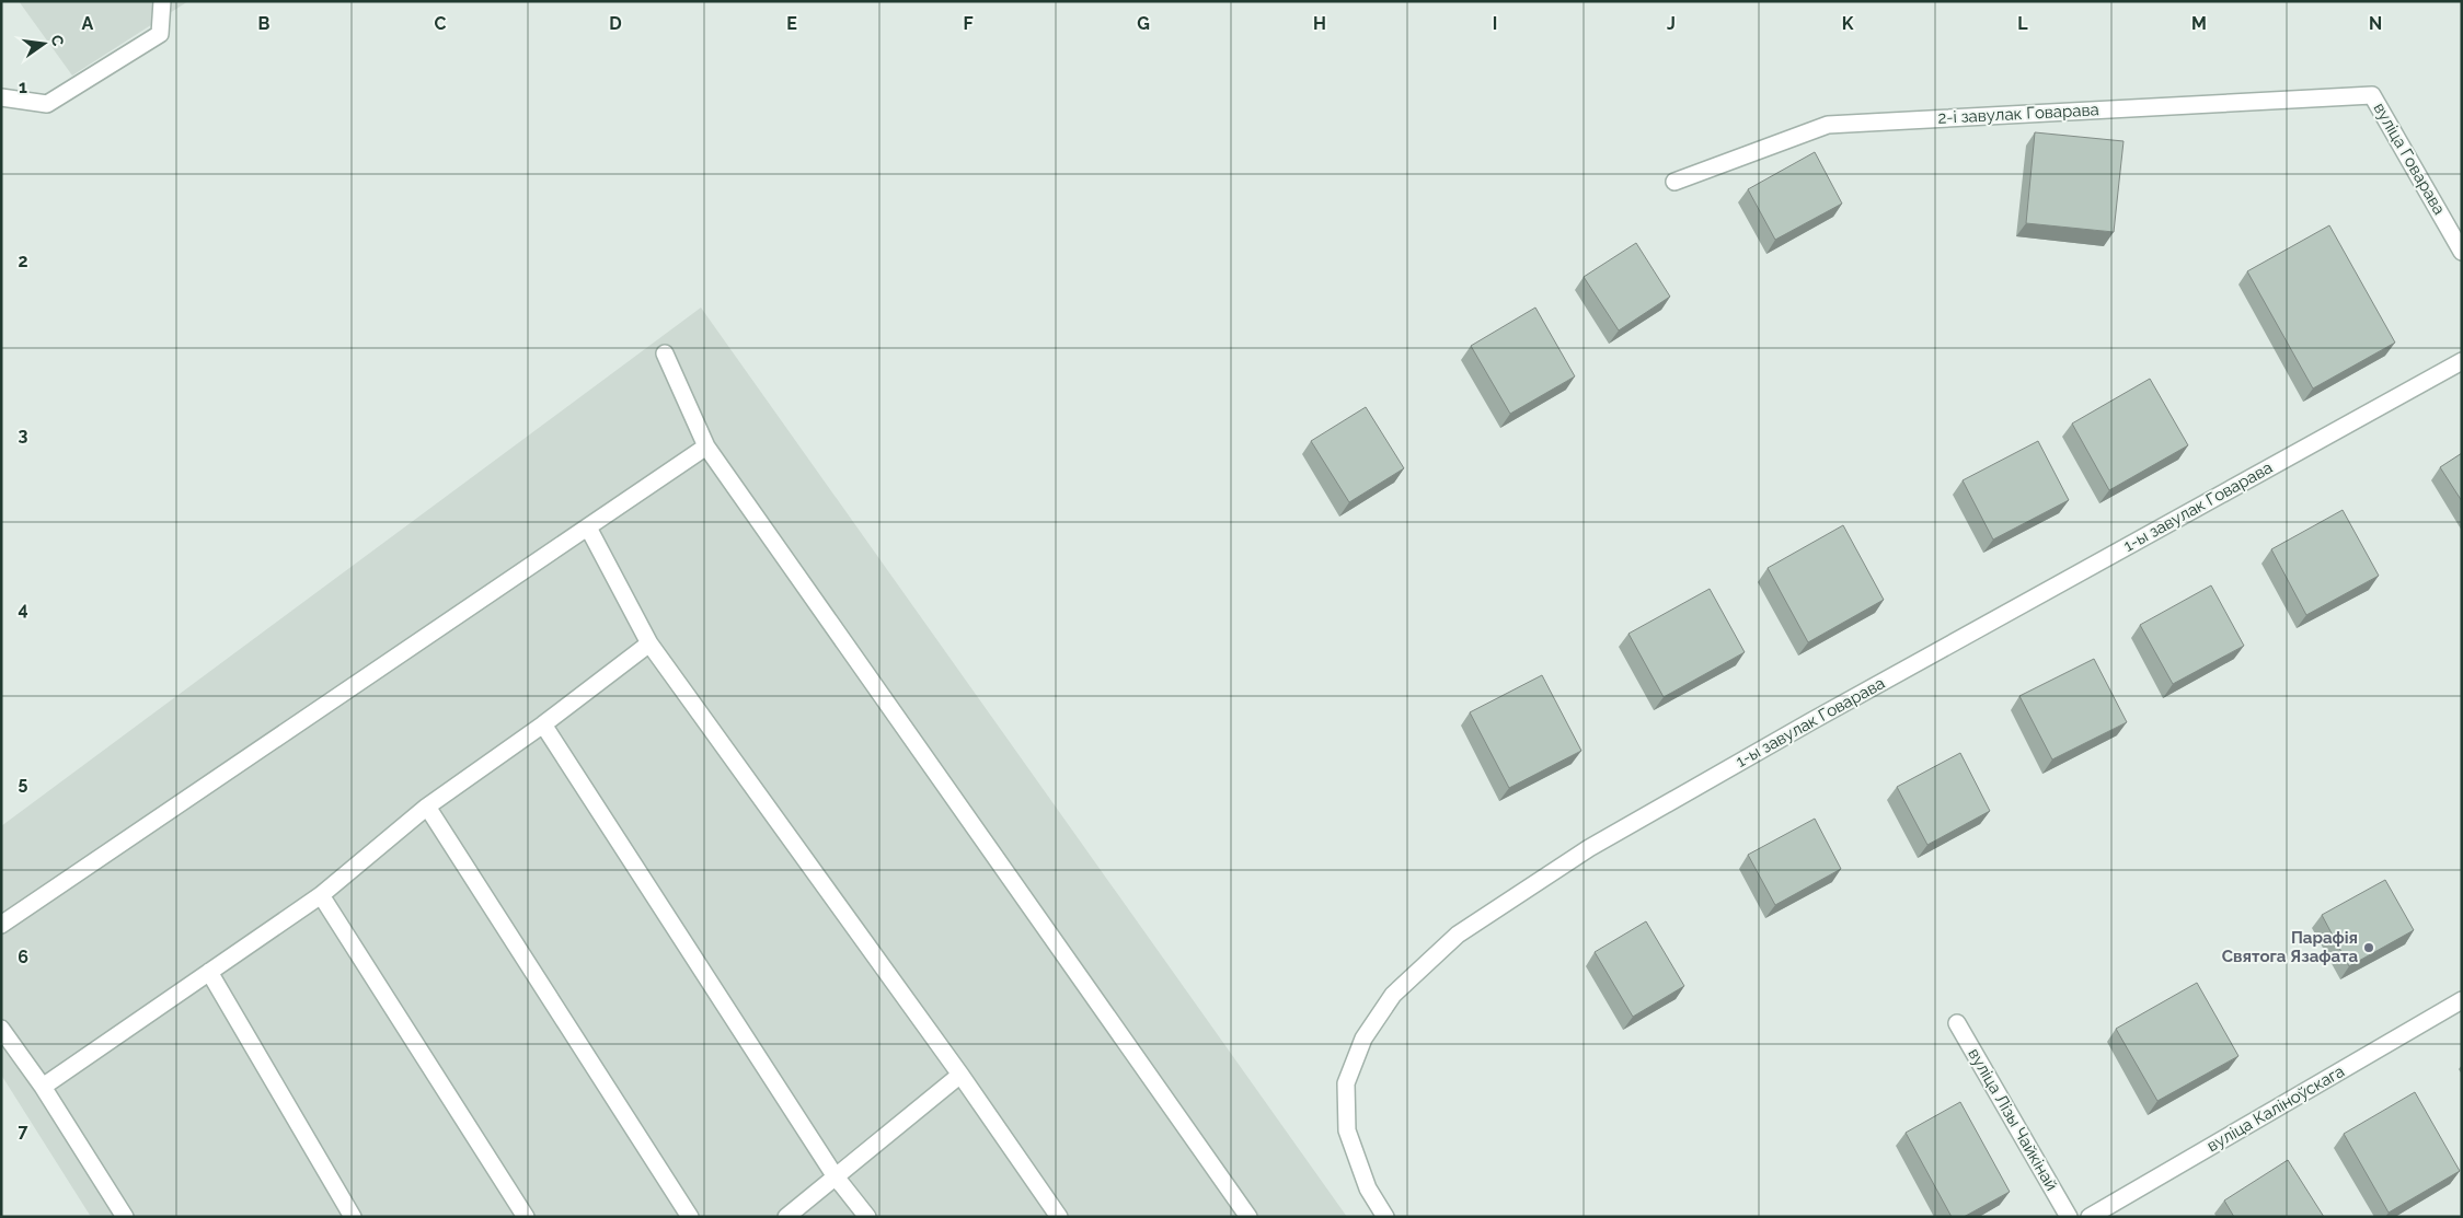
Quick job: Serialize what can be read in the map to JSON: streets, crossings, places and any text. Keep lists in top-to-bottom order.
{
  "streets": {
    "street": [
      "2-і завулак Говарава",
      "вуліца Говарава",
      "1-ы завулак Говарава",
      "вуліца Каліноўскага",
      "вуліца Лізы Чайкінай"
    ]
  },
  "crossings": [
    ["2-і завулак Говарава", "вуліца Говарава"]
  ],
  "places": ["Парафія Святога Язафата"],
  "north": "right",
  "grid": {
    "columns": [
      "A",
      "B",
      "C",
      "D",
      "E",
      "F",
      "G",
      "H",
      "I",
      "J",
      "K",
      "L",
      "M",
      "N"
    ],
    "rows": [
      "1",
      "2",
      "3",
      "4",
      "5",
      "6",
      "7"
    ]
  }
}
